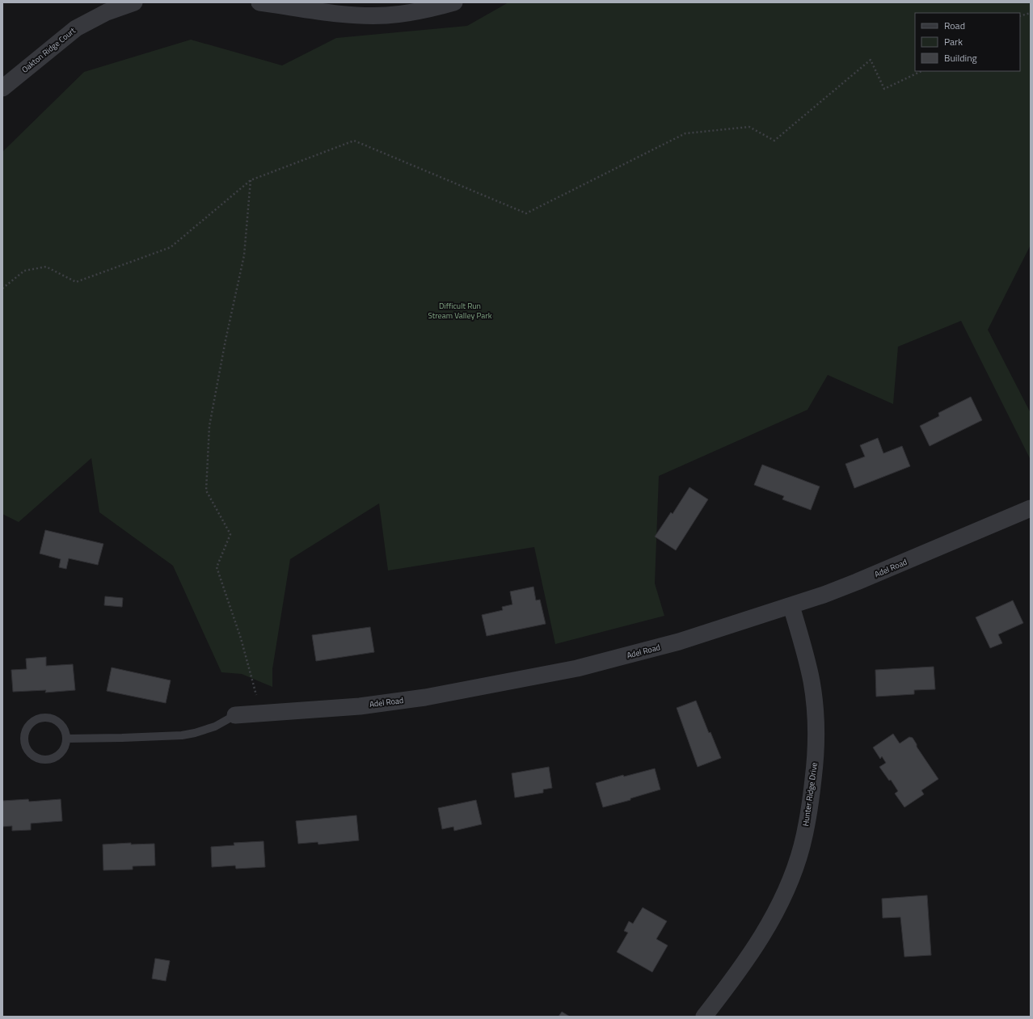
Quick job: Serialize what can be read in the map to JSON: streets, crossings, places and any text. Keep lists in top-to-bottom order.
{
  "streets": {
    "street": ["Oakton Ridge Court", "Adel Road", "Hunter Ridge Drive"]
  },
  "crossings": [
    ["Adel Road", "Hunter Ridge Drive"]
  ],
  "parks": ["Difficult Run Stream Valley Park"],
  "legend": ["Road", "Park", "Building"]
}
